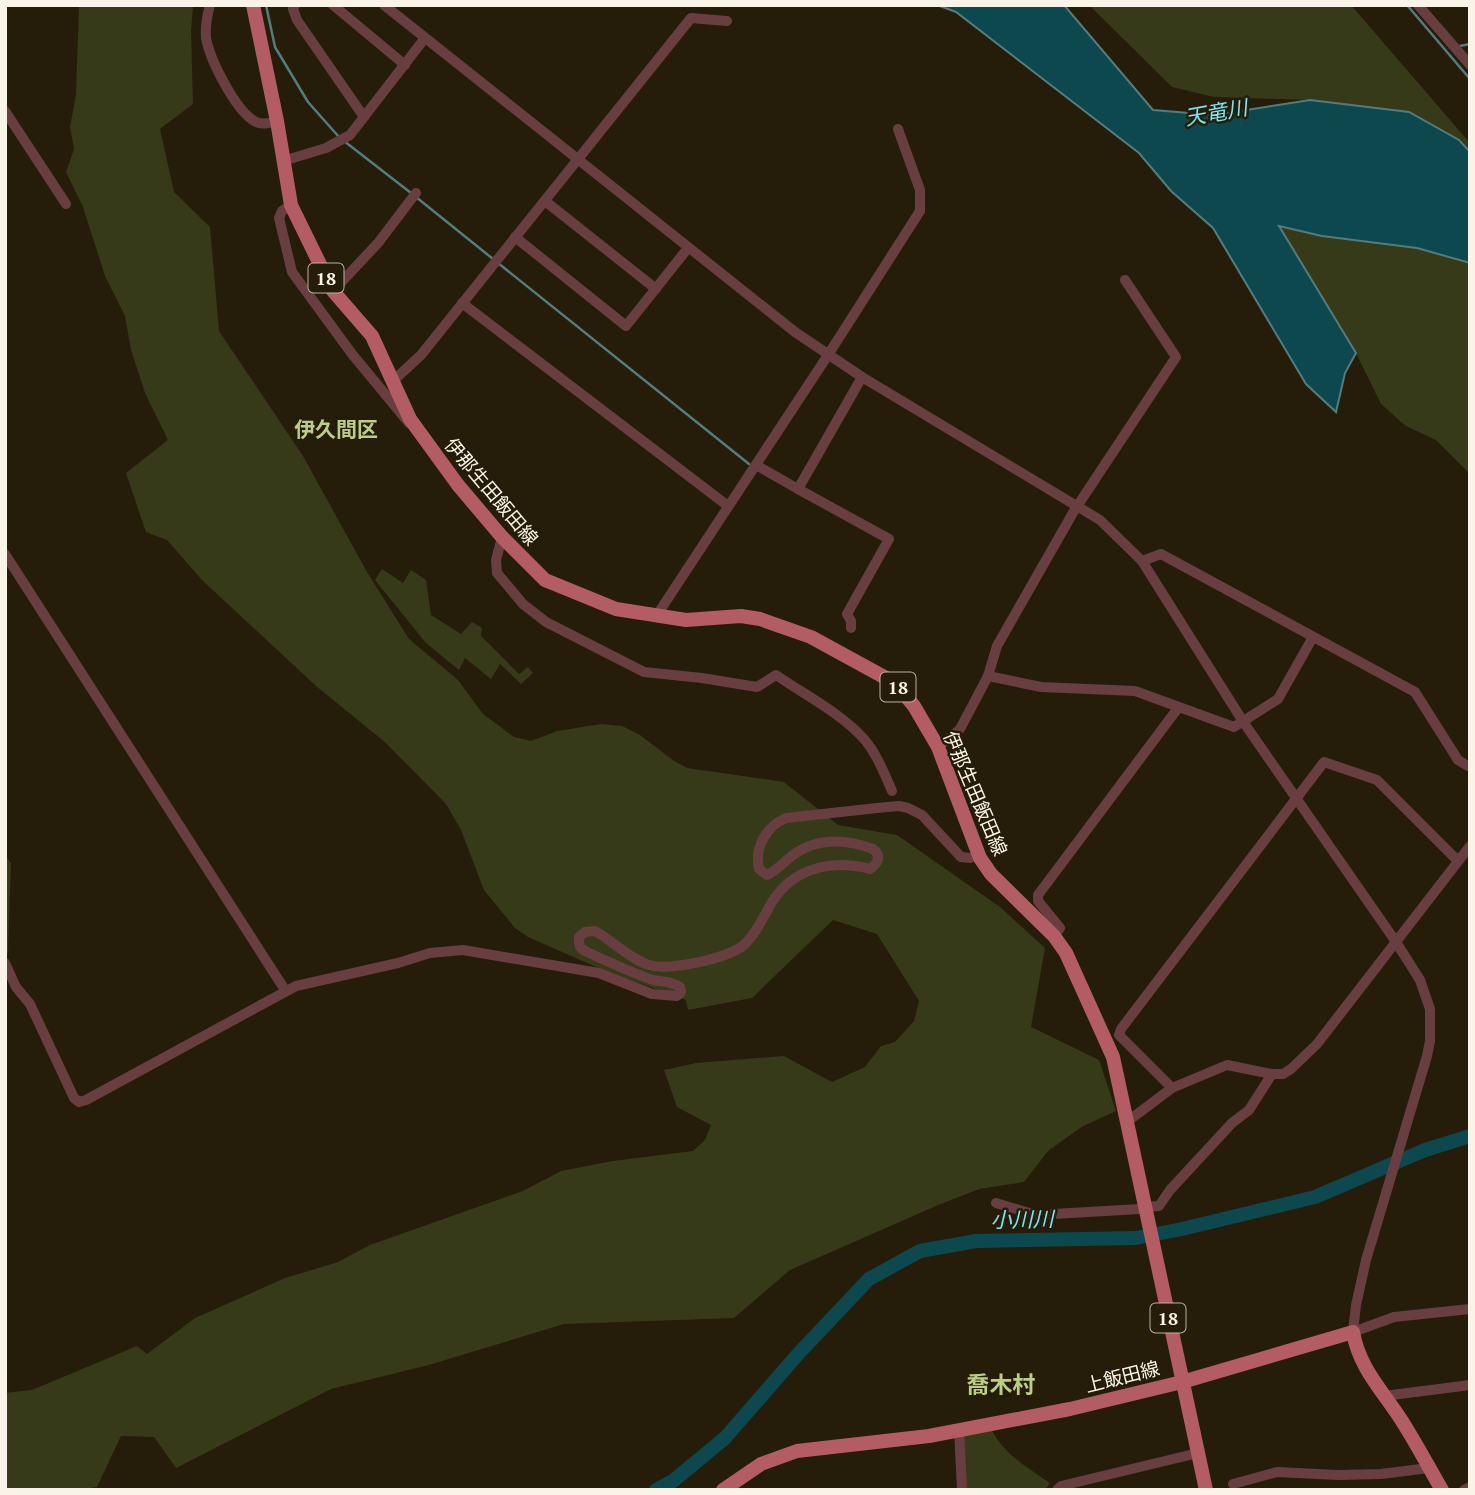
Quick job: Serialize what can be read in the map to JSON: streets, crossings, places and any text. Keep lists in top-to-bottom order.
{
  "streets": {
    "main road": ["18", "伊那生田飯田線", "上飯田線"]
  },
  "crossings": [
    ["伊那生田飯田線", "上飯田線"]
  ],
  "districts": ["伊久間区", "喬木村"],
  "water": ["天竜川", "小川川"]
}
